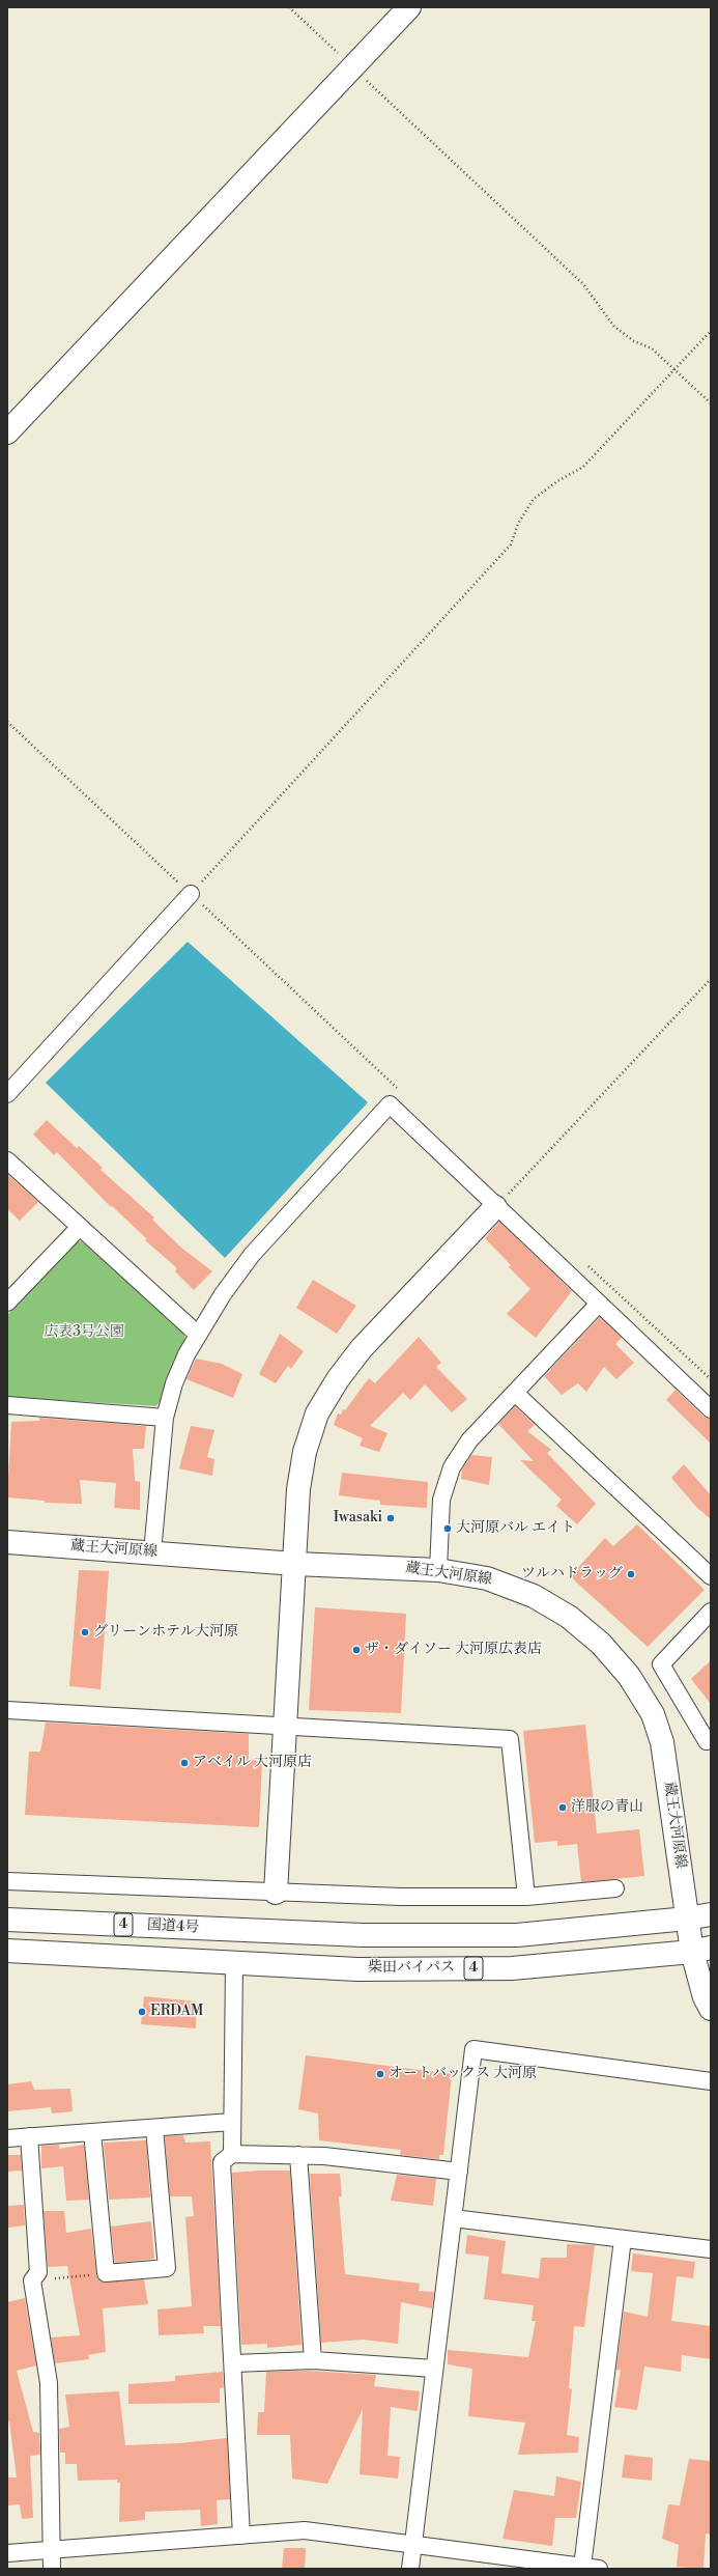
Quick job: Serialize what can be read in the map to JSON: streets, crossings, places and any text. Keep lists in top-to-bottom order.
{
  "streets": {
    "main road": [
      "蔵王大河原線",
      "4",
      "国道4号",
      "柴田バイパス"
    ]
  },
  "crossings": [
    ["蔵王大河原線", "4"],
    ["蔵王大河原線", "国道4号"],
    ["蔵王大河原線", "柴田バイパス"],
    ["4", "国道4号"],
    ["4", "柴田バイパス"]
  ],
  "parks": ["広表3号公園"],
  "places": [
    "Iwasaki",
    "大河原バル エイト",
    "ツルハドラッグ",
    "グリーンホテル大河原",
    "ザ・ダイソー 大河原広表店",
    "アベイル 大河原店",
    "洋服の青山",
    "ERDAM",
    "オートバックス 大河原"
  ]
}
